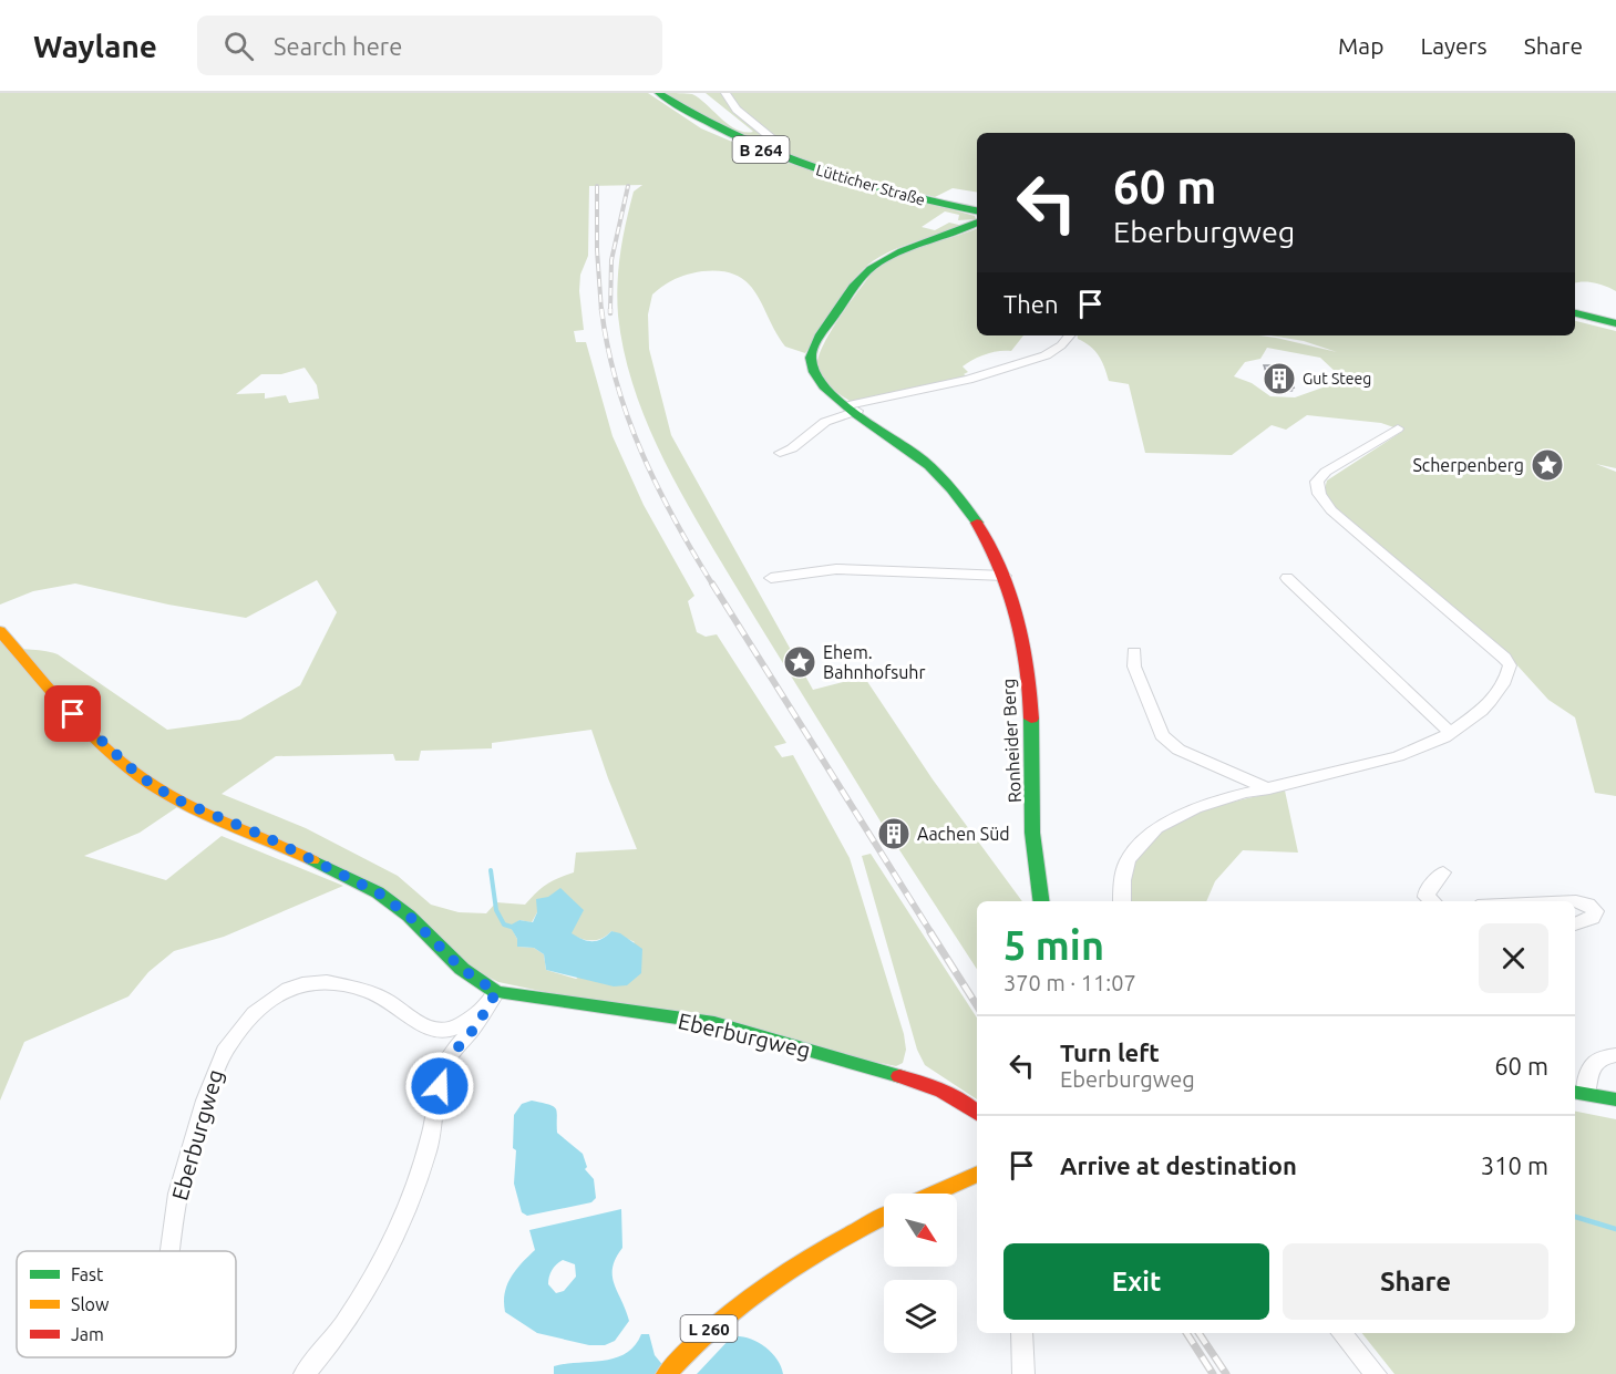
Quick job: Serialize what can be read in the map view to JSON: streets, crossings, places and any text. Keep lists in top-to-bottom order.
{
  "streets": {
    "street": [
      "B 264",
      "Lütticher Straße",
      "Ronheider Berg",
      "Eberburgweg",
      "L 260"
    ]
  },
  "places": {
    "building": ["Gut Steeg", "Aachen Süd"],
    "place": ["Scherpenberg", "Ehem. Bahnhofsuhr"]
  },
  "legend": ["Fast", "Slow", "Jam"],
  "north": "bottom right",
  "page": {
    "header": "Waylane",
    "search": "Search here",
    "nav": ["Map", "Layers", "Share"],
    "turn": ["60 m", "Eberburgweg"],
    "then": "Then",
    "heading": ["5 min", "370 m · 11:07"],
    "list": [
      {
        "name": "Turn left",
        "note": "Eberburgweg",
        "value": "60 m"
      },
      {
        "name": "Arrive at destination",
        "value": "310 m"
      }
    ],
    "buttons": ["Exit", "Share"]
  }
}
